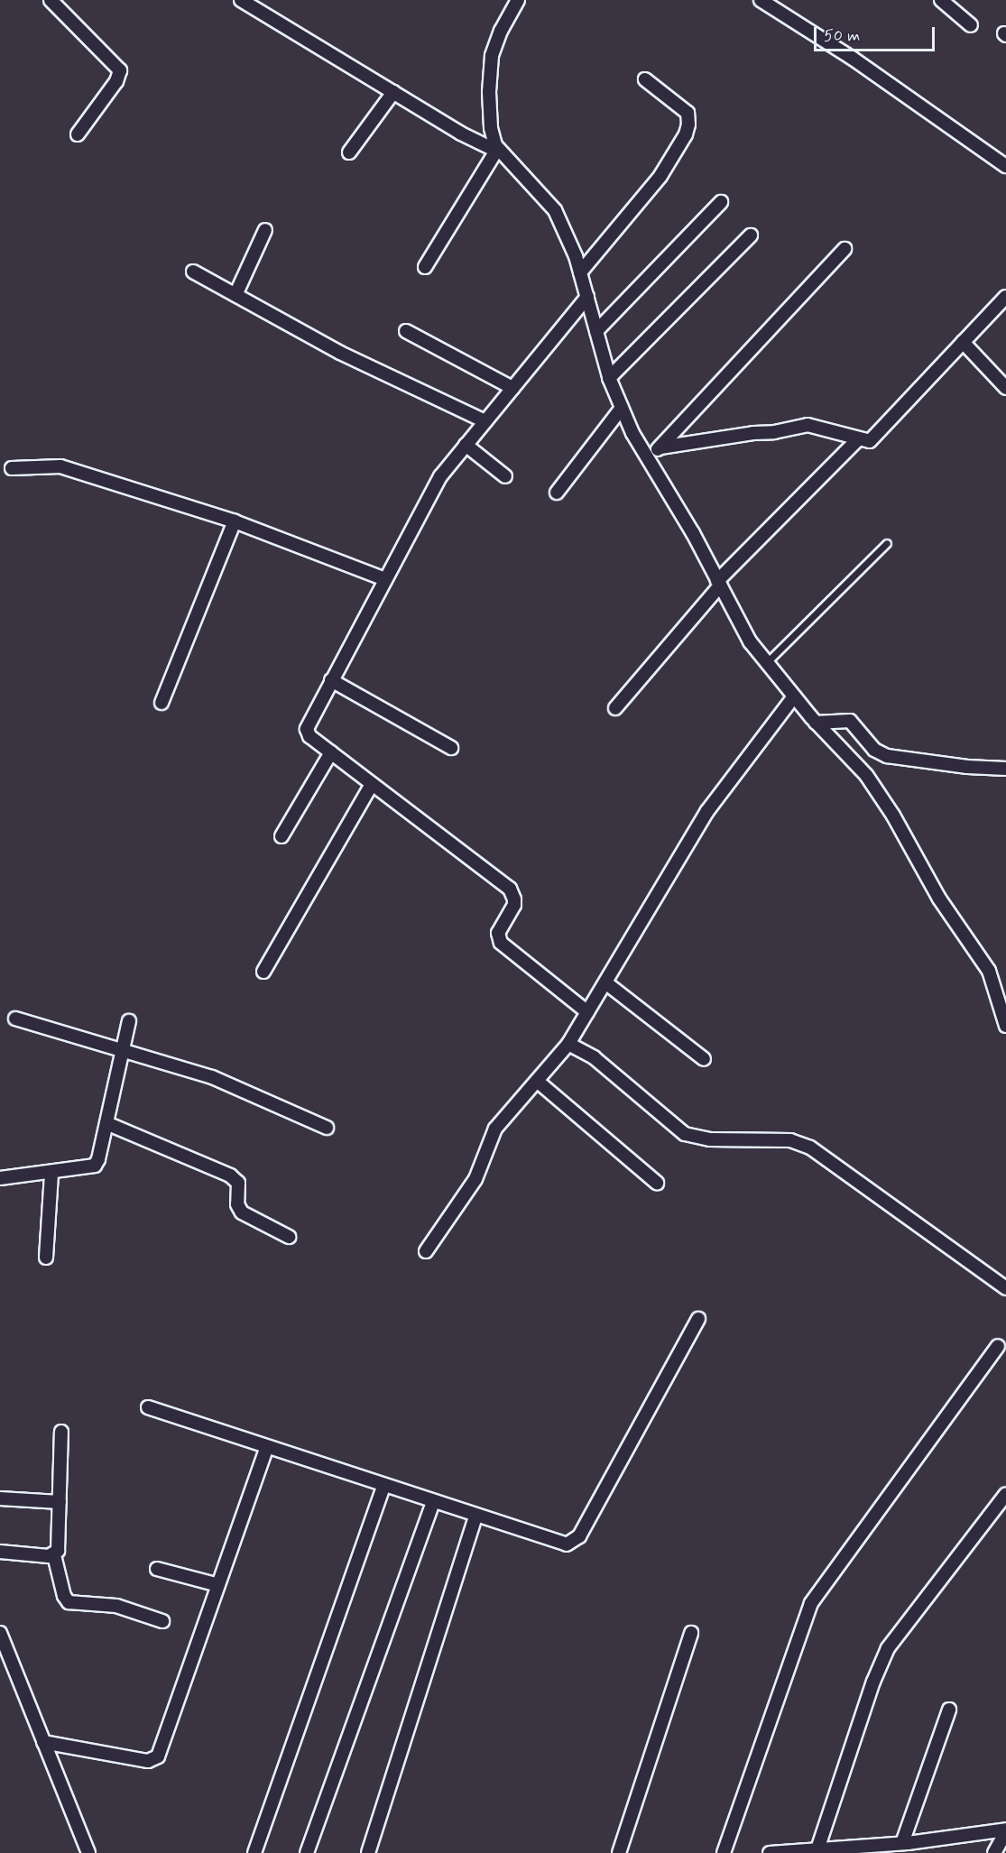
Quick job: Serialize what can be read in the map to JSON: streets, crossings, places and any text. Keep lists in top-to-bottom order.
{
  "scale_bar": "50 m"
}
